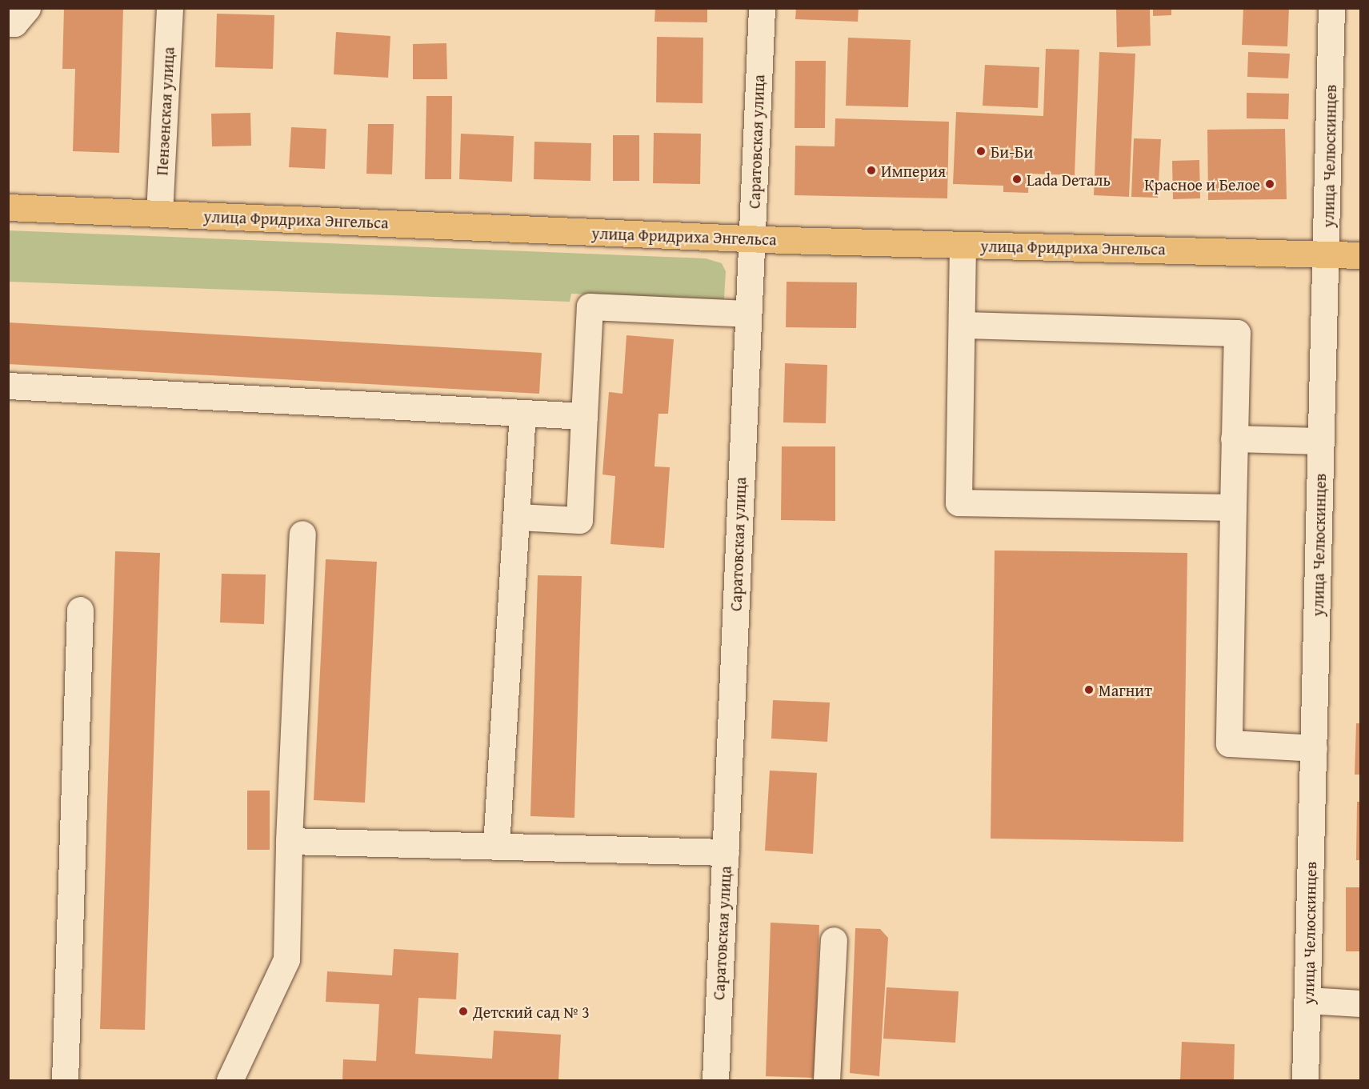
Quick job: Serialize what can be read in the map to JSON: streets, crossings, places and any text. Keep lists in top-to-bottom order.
{
  "streets": {
    "main road": ["улица Фридриха Энгельса"],
    "street": ["Пензенская улица", "Саратовская улица", "улица Челюскинцев"]
  },
  "crossings": [
    ["Пензенская улица", "улица Фридриха Энгельса"],
    ["Саратовская улица", "улица Фридриха Энгельса"],
    ["улица Челюскинцев", "улица Фридриха Энгельса"]
  ],
  "places": [
    "Би-Би",
    "Империя",
    "Lada Dеталь",
    "Красное и Белое",
    "Магнит",
    "Детский сад № 3"
  ]
}
